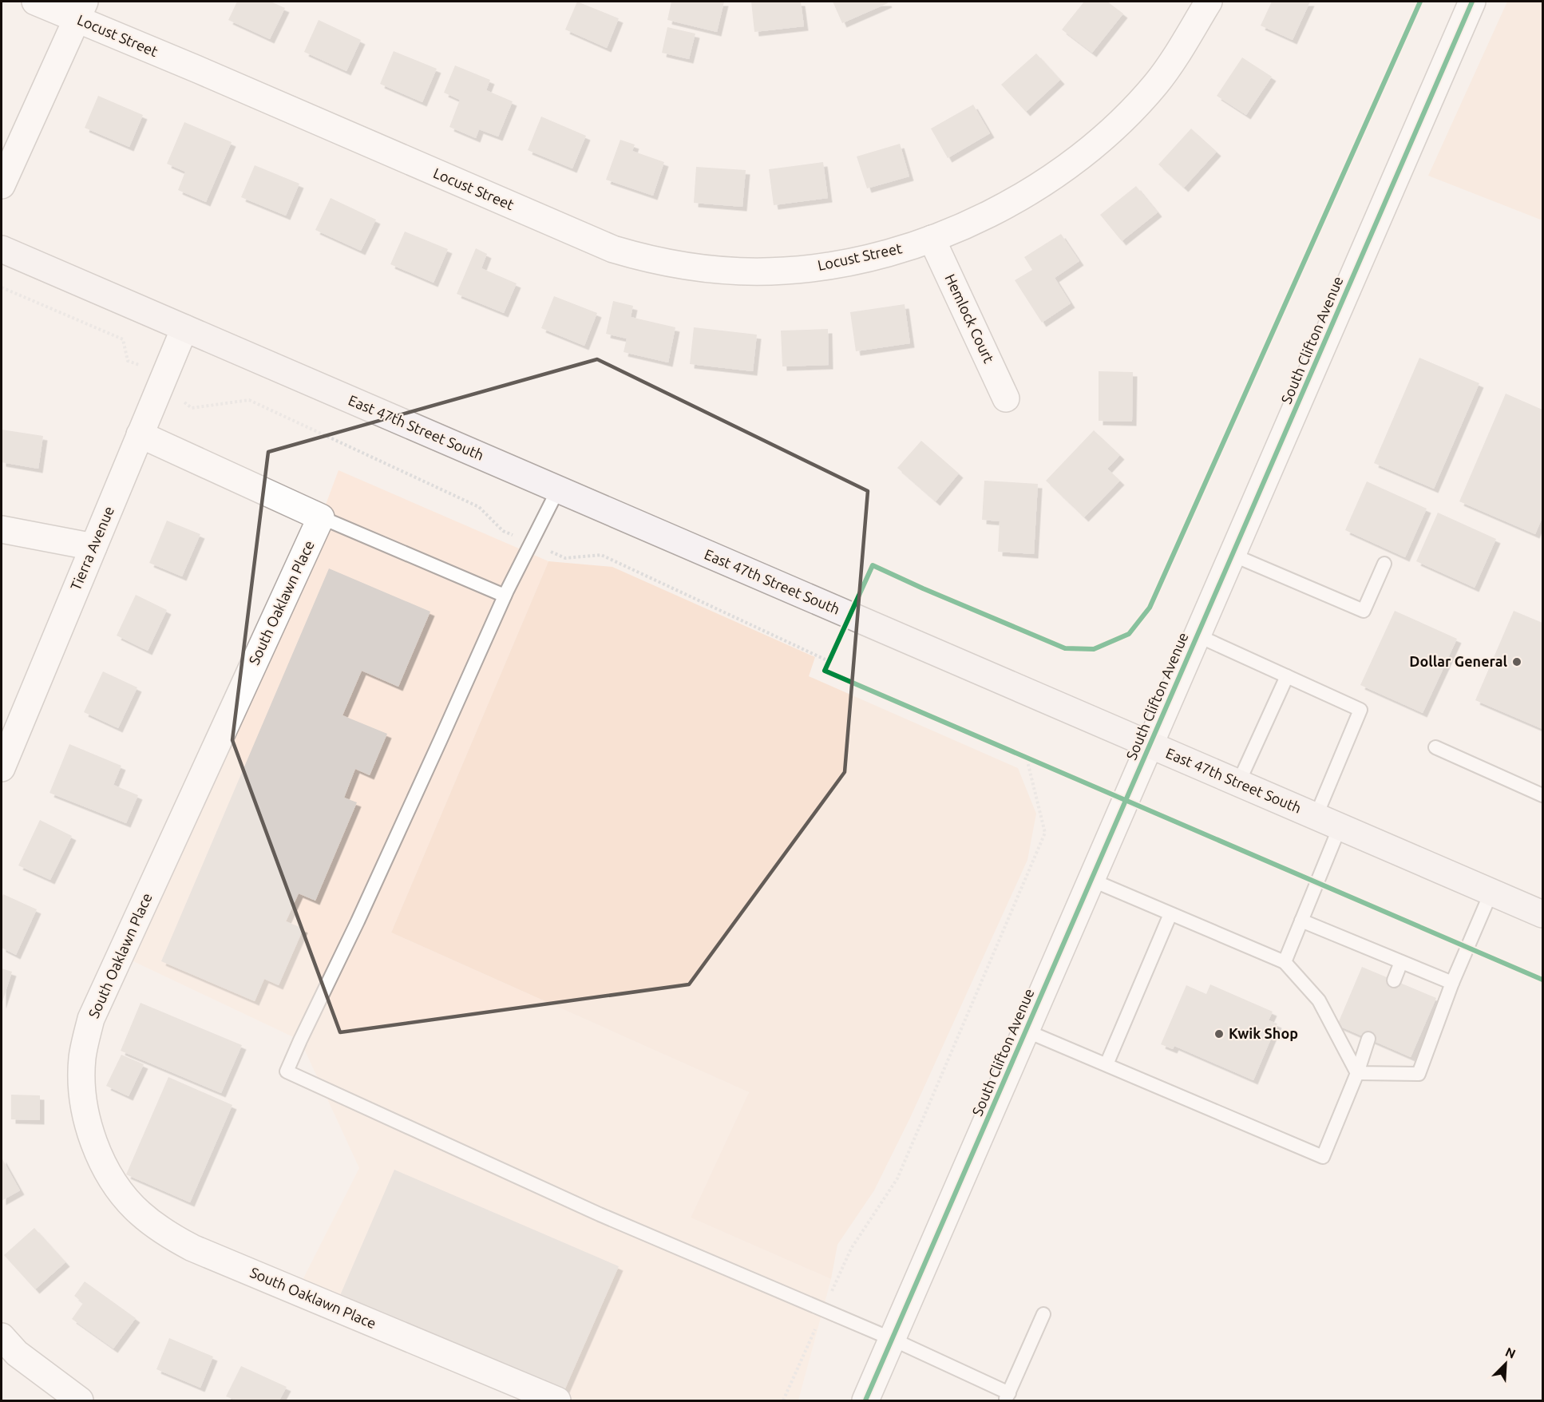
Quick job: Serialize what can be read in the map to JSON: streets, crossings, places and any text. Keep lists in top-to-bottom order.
{
  "streets": {
    "main road": ["East 47th Street South"],
    "street": [
      "Locust Street",
      "Hemlock Court",
      "South Clifton Avenue",
      "Tierra Avenue",
      "South Oaklawn Place"
    ]
  },
  "crossings": [
    ["Locust Street", "Hemlock Court"],
    ["South Clifton Avenue", "East 47th Street South"],
    ["East 47th Street South", "Tierra Avenue"]
  ],
  "places": ["Dollar General", "Kwik Shop"],
  "north": "top right"
}
